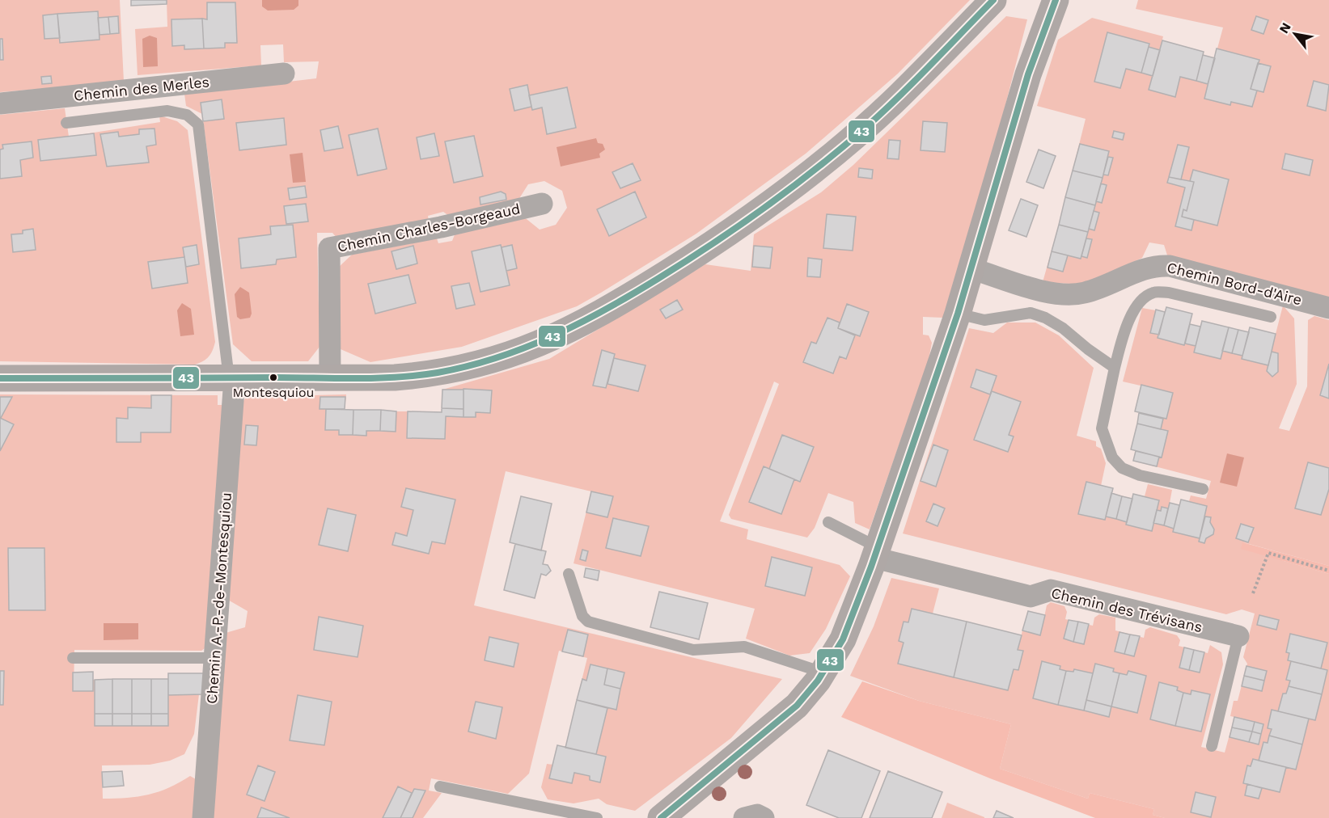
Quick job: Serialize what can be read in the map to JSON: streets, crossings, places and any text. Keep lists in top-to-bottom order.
{
  "streets": {
    "street": [
      "Chemin des Merles",
      "Chemin Charles-Borgeaud",
      "Chemin Bord-d'Aire",
      "Chemin A.-P.-de-Montesquiou",
      "Chemin des Trévisans"
    ]
  },
  "places": ["Montesquiou"],
  "lines": ["transit line 43"],
  "north": "top left"
}
